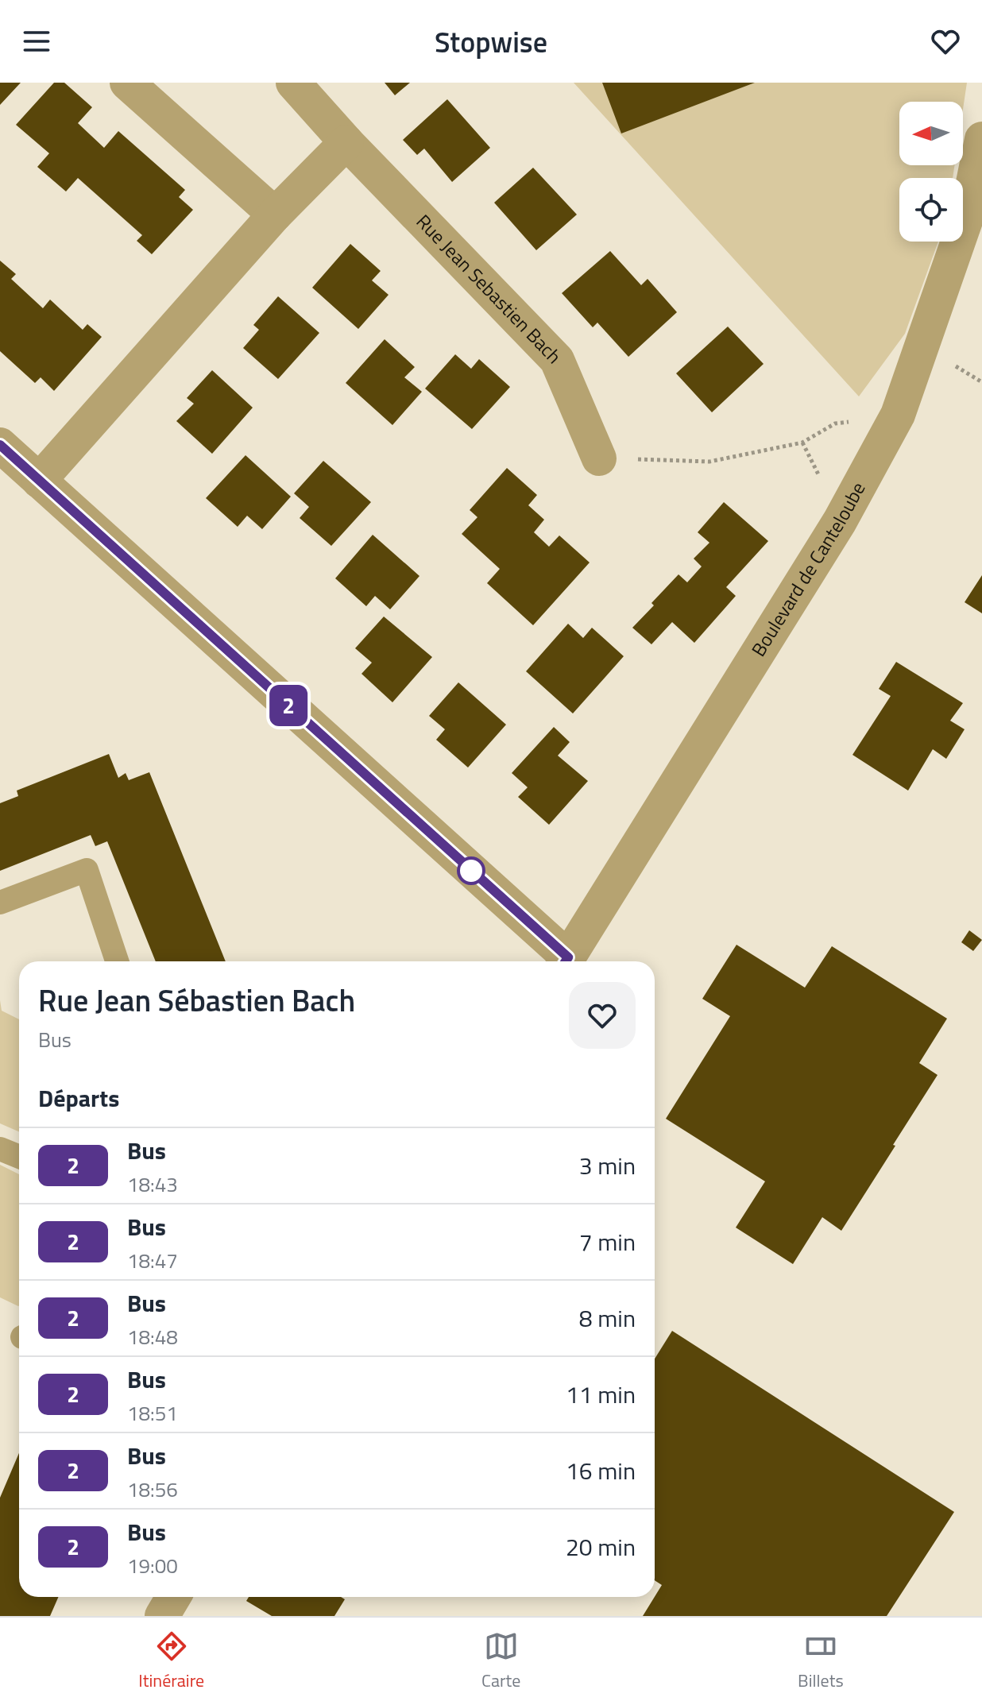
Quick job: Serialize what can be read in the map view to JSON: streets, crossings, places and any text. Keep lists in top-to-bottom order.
{
  "streets": {
    "street": ["Rue Jean Sebastien Bach", "Boulevard de Canteloube"]
  },
  "lines": ["bus line 2"],
  "north": "left",
  "page": {
    "header": "Stopwise",
    "on_map": "2",
    "heading": [
      ["Rue Jean Sébastien Bach", "Bus"],
      "Départs"
    ],
    "list": [
      {
        "mark": "2",
        "name": "Bus",
        "note": "18:43",
        "value": "3 min"
      },
      {
        "mark": "2",
        "name": "Bus",
        "note": "18:47",
        "value": "7 min"
      },
      {
        "mark": "2",
        "name": "Bus",
        "note": "18:48",
        "value": "8 min"
      },
      {
        "mark": "2",
        "name": "Bus",
        "note": "18:51",
        "value": "11 min"
      },
      {
        "mark": "2",
        "name": "Bus",
        "note": "18:56",
        "value": "16 min"
      },
      {
        "mark": "2",
        "name": "Bus",
        "note": "19:00",
        "value": "20 min"
      }
    ],
    "tabs": ["Itinéraire", "Carte", "Billets"]
  }
}
